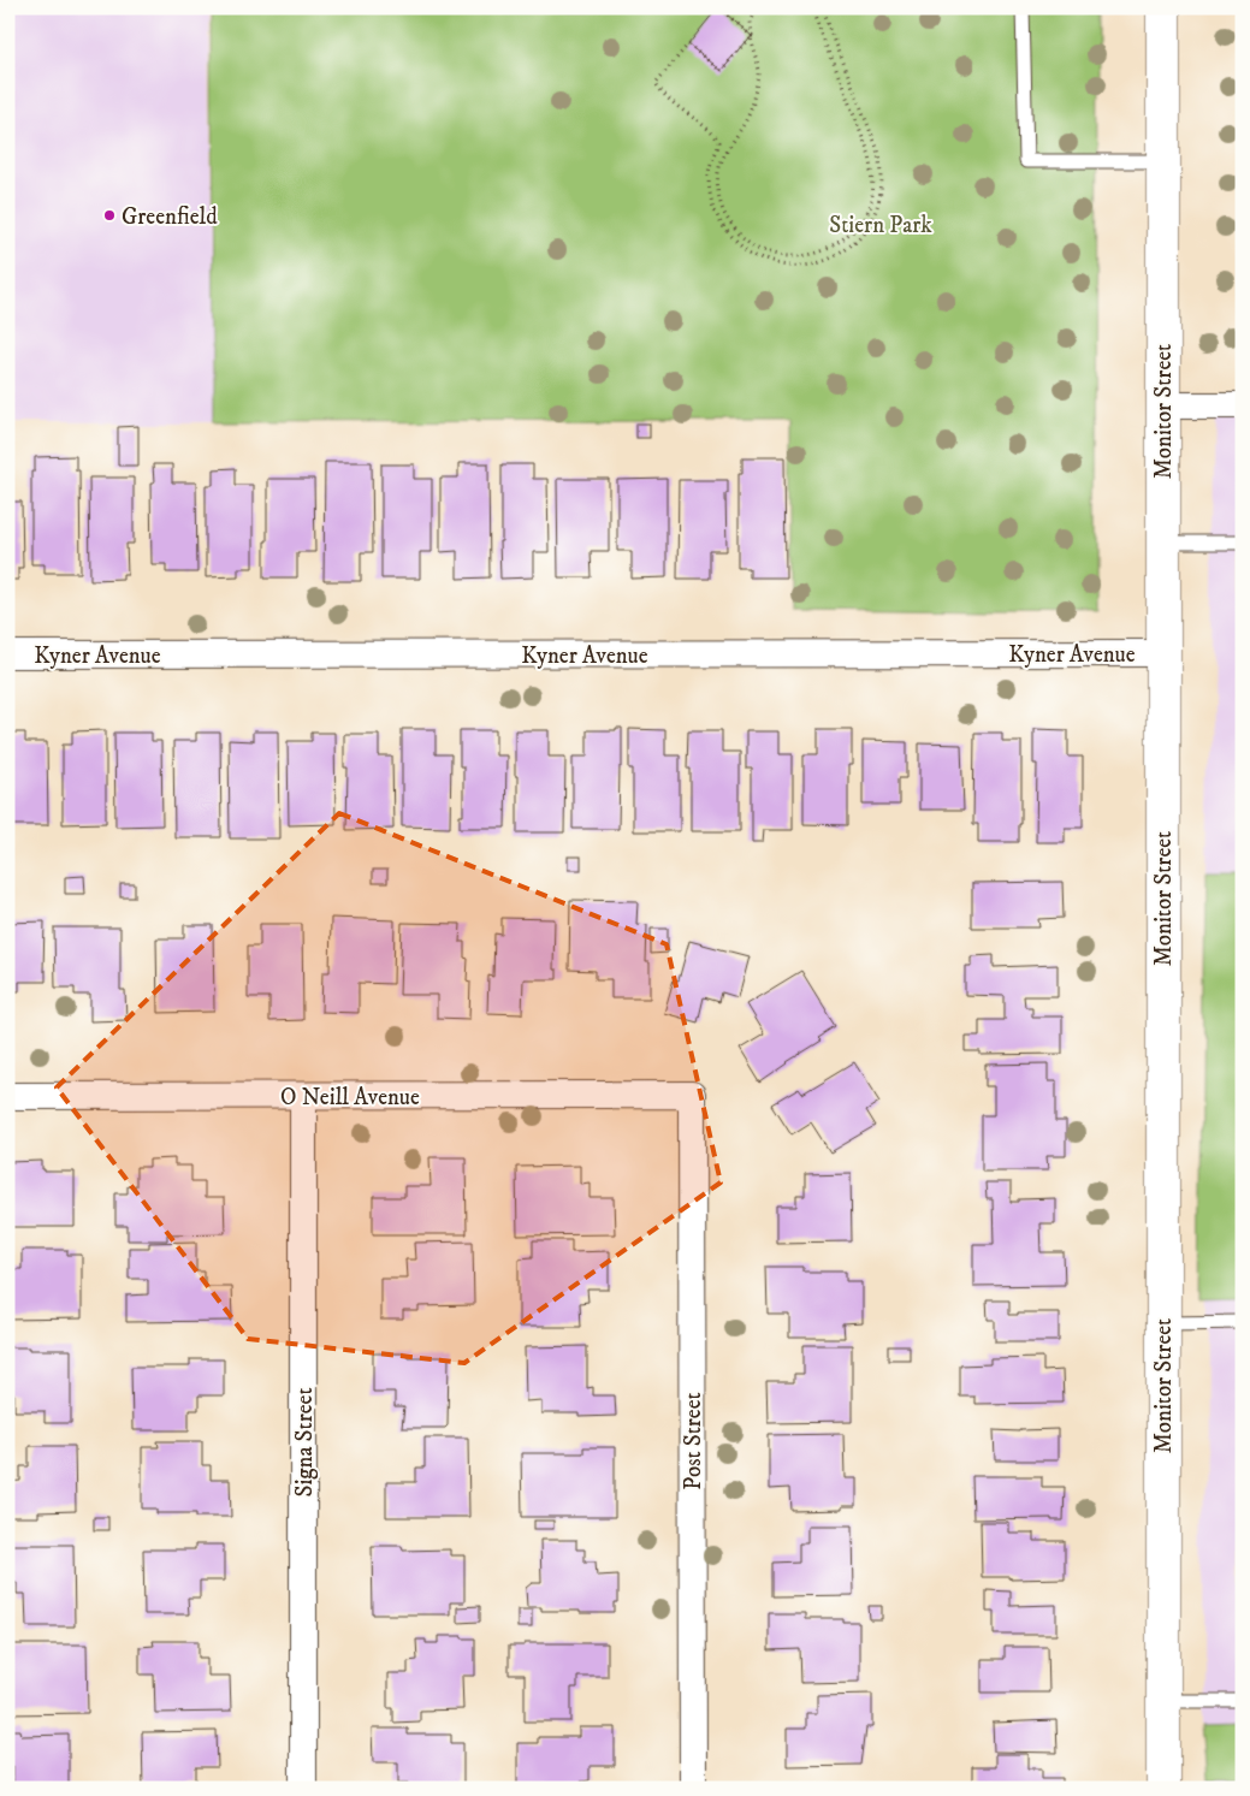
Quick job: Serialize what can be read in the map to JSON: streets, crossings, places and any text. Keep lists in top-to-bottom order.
{
  "streets": {
    "street": [
      "Monitor Street",
      "Kyner Avenue",
      "O Neill Avenue",
      "Post Street",
      "Signa Street"
    ]
  },
  "crossings": [
    ["Monitor Street", "Kyner Avenue"],
    ["O Neill Avenue", "Post Street"],
    ["O Neill Avenue", "Signa Street"]
  ],
  "parks": ["Stiern Park"],
  "places": ["Greenfield"]
}
